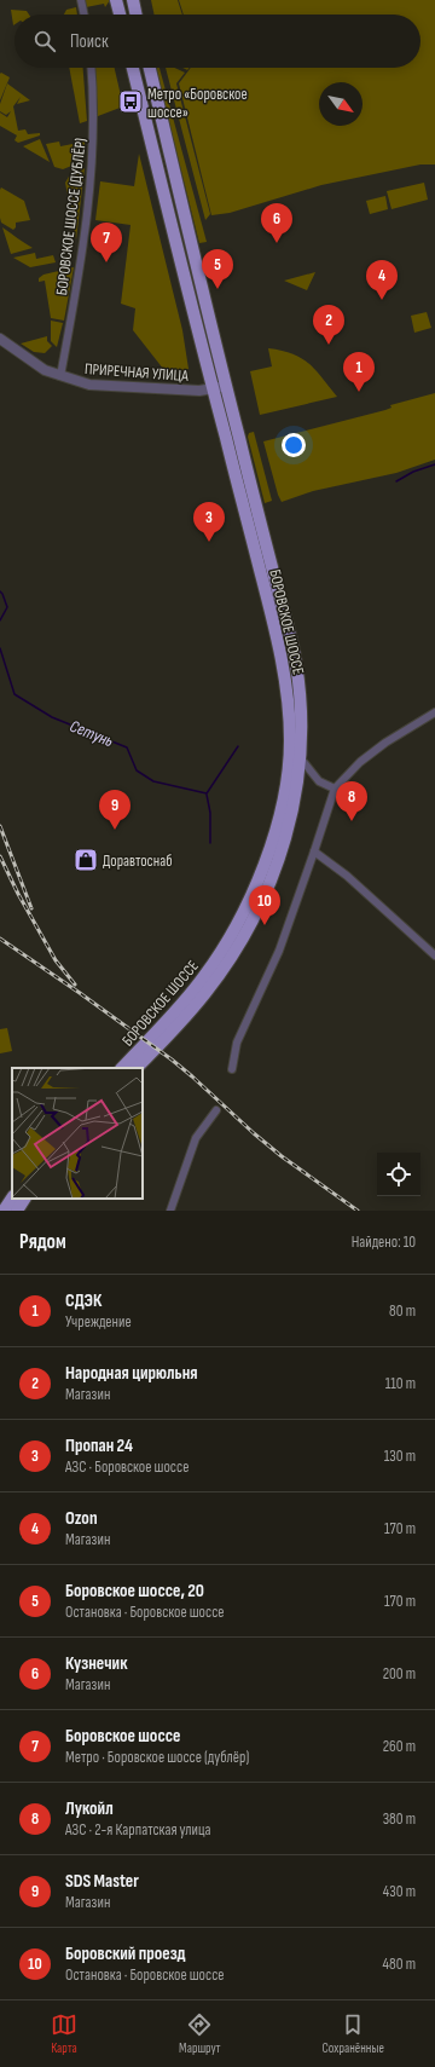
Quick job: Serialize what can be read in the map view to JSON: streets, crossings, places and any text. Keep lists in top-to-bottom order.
{
  "streets": {
    "main road": ["БОРОВСКОЕ ШОССЕ"],
    "street": ["БОРОВСКОЕ ШОССЕ (ДУБЛЁР)", "ПРИРЕЧНАЯ УЛИЦА"]
  },
  "crossings": [
    ["БОРОВСКОЕ ШОССЕ (ДУБЛЁР)", "ПРИРЕЧНАЯ УЛИЦА"],
    ["ПРИРЕЧНАЯ УЛИЦА", "БОРОВСКОЕ ШОССЕ"]
  ],
  "water": ["Сетунь"],
  "places": {
    "bus stop": ["Метро «Боровское шоссе»"],
    "shop": ["Доравтоснаб"]
  },
  "north": "bottom right",
  "page": {
    "search": "Поиск",
    "pins": [
      "6",
      "7",
      "5",
      "4",
      "2",
      "1",
      "3",
      "8",
      "9",
      "10"
    ],
    "heading": ["Рядом", "Найдено: 10"],
    "list": [
      {
        "mark": "1",
        "name": "СДЭК",
        "note": "Учреждение",
        "value": "80 m"
      },
      {
        "mark": "2",
        "name": "Народная цирюльня",
        "note": "Магазин",
        "value": "110 m"
      },
      {
        "mark": "3",
        "name": "Пропан 24",
        "note": "АЗС · Боровское шоссе",
        "value": "130 m"
      },
      {
        "mark": "4",
        "name": "Ozon",
        "note": "Магазин",
        "value": "170 m"
      },
      {
        "mark": "5",
        "name": "Боровское шоссе, 20",
        "note": "Остановка · Боровское шоссе",
        "value": "170 m"
      },
      {
        "mark": "6",
        "name": "Кузнечик",
        "note": "Магазин",
        "value": "200 m"
      },
      {
        "mark": "7",
        "name": "Боровское шоссе",
        "note": "Метро · Боровское шоссе (дублёр)",
        "value": "260 m"
      },
      {
        "mark": "8",
        "name": "Лукойл",
        "note": "АЗС · 2-я Карпатская улица",
        "value": "380 m"
      },
      {
        "mark": "9",
        "name": "SDS Master",
        "note": "Магазин",
        "value": "430 m"
      },
      {
        "mark": "10",
        "name": "Боровский проезд",
        "note": "Остановка · Боровское шоссе",
        "value": "480 m"
      }
    ],
    "nav": ["Карта", "Маршрут", "Сохранённые"]
  }
}
